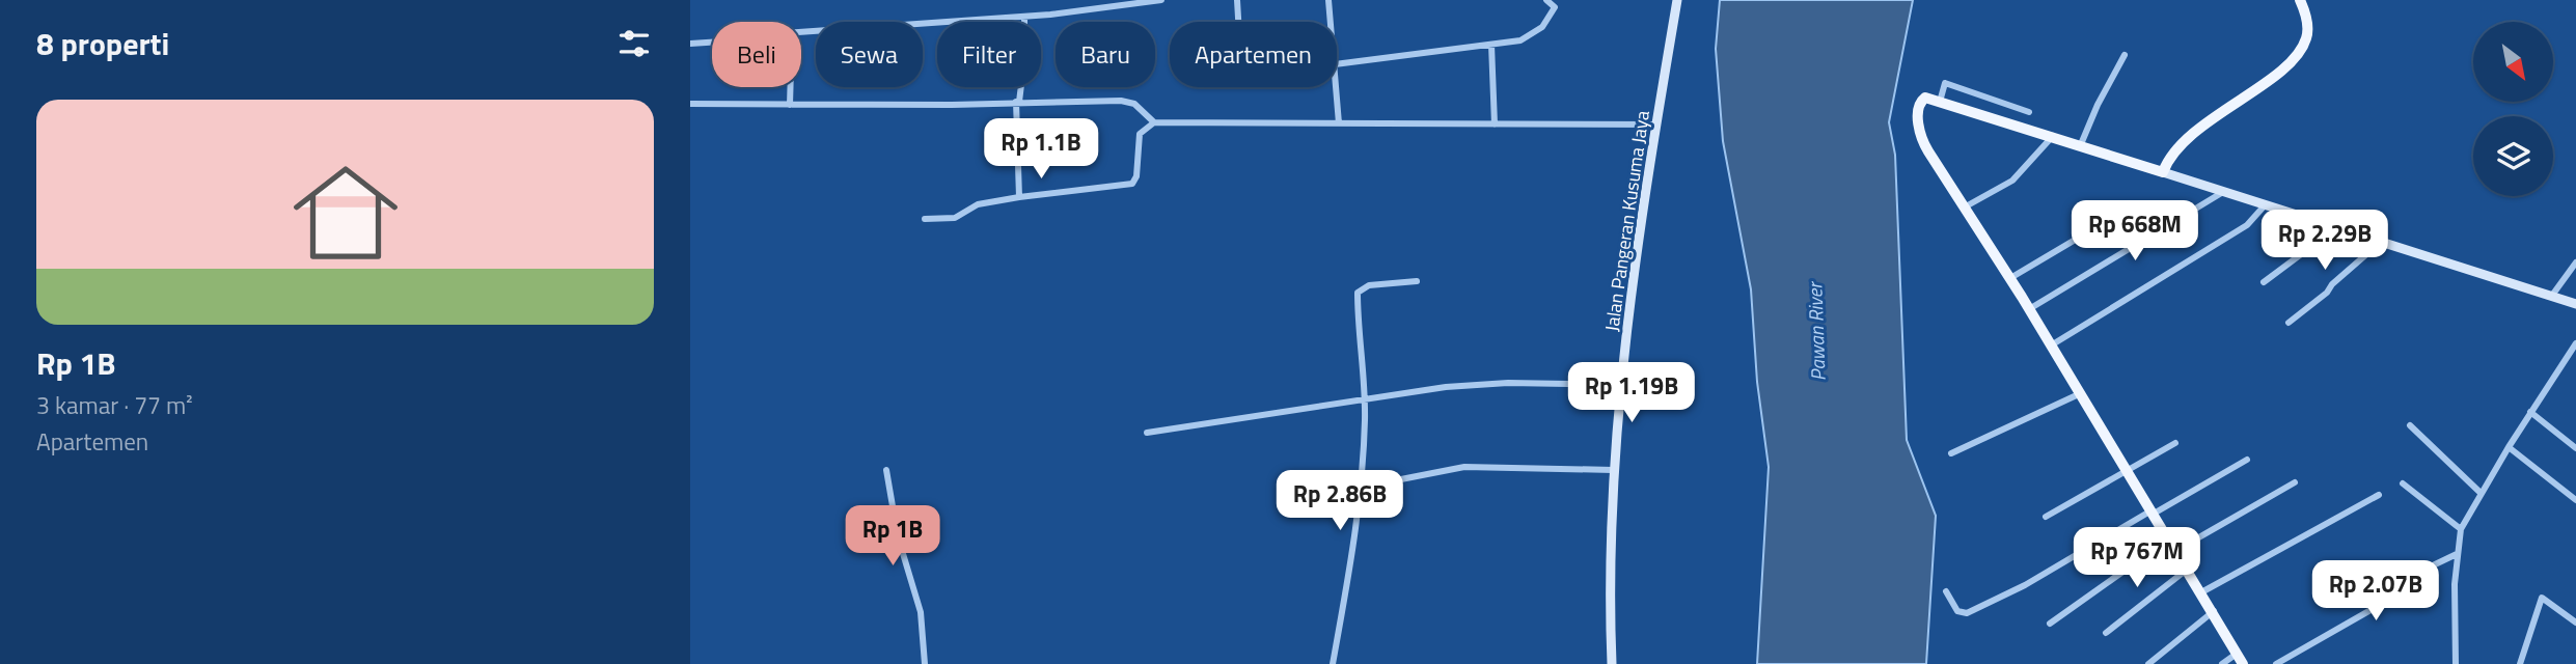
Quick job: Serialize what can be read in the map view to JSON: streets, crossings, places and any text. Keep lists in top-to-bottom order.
{
  "streets": {
    "street": ["Jalan Pangeran Kusuma Jaya"]
  },
  "water": ["Pawan River"],
  "north": "bottom right",
  "page": {
    "heading": "8 properti",
    "chip": [
      "Beli",
      "Sewa",
      "Filter",
      "Baru",
      "Apartemen"
    ],
    "list": [
      {
        "name": "Rp 1B",
        "note": "3 kamar · 77 m² · Apartemen"
      }
    ],
    "price": [
      "Rp 1.1B",
      "Rp 668M",
      "Rp 2.29B",
      "Rp 1.19B",
      "Rp 2.86B",
      "Rp 1B",
      "Rp 767M",
      "Rp 2.07B"
    ]
  }
}
